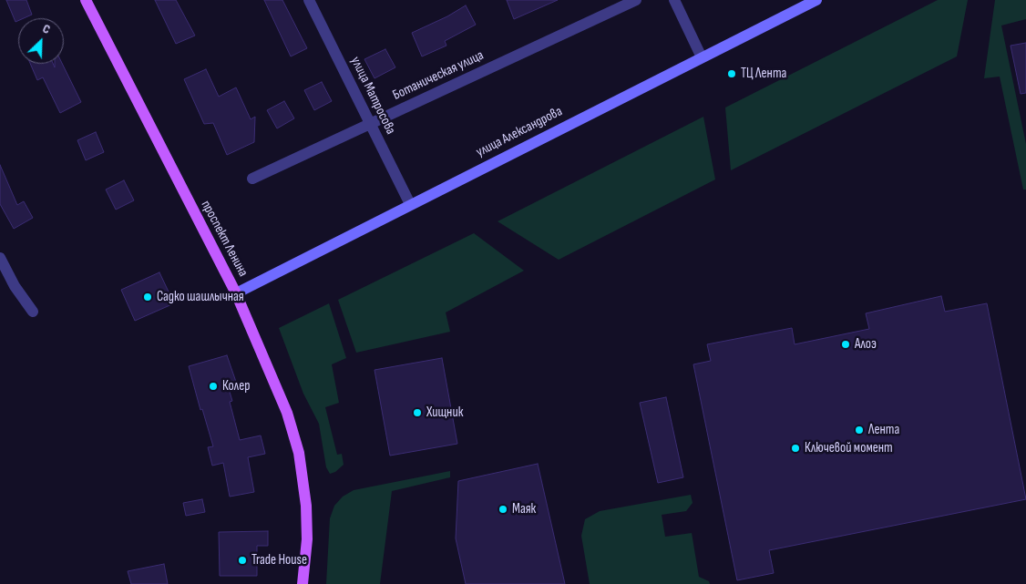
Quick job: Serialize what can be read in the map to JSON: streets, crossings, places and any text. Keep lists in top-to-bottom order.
{
  "streets": {
    "main road": ["улица Александрова", "проспект Ленина"],
    "street": ["Ботаническая улица", "улица Матросова"]
  },
  "crossings": [
    ["Ботаническая улица", "улица Матросова"],
    ["улица Матросова", "улица Александрова"],
    ["улица Александрова", "проспект Ленина"]
  ],
  "places": [
    "ТЦ Лента",
    "Садко шашлычная",
    "Алоэ",
    "Колер",
    "Хищник",
    "Лента",
    "Ключевой момент",
    "Маяк",
    "Trade House"
  ],
  "north": "top right"
}
